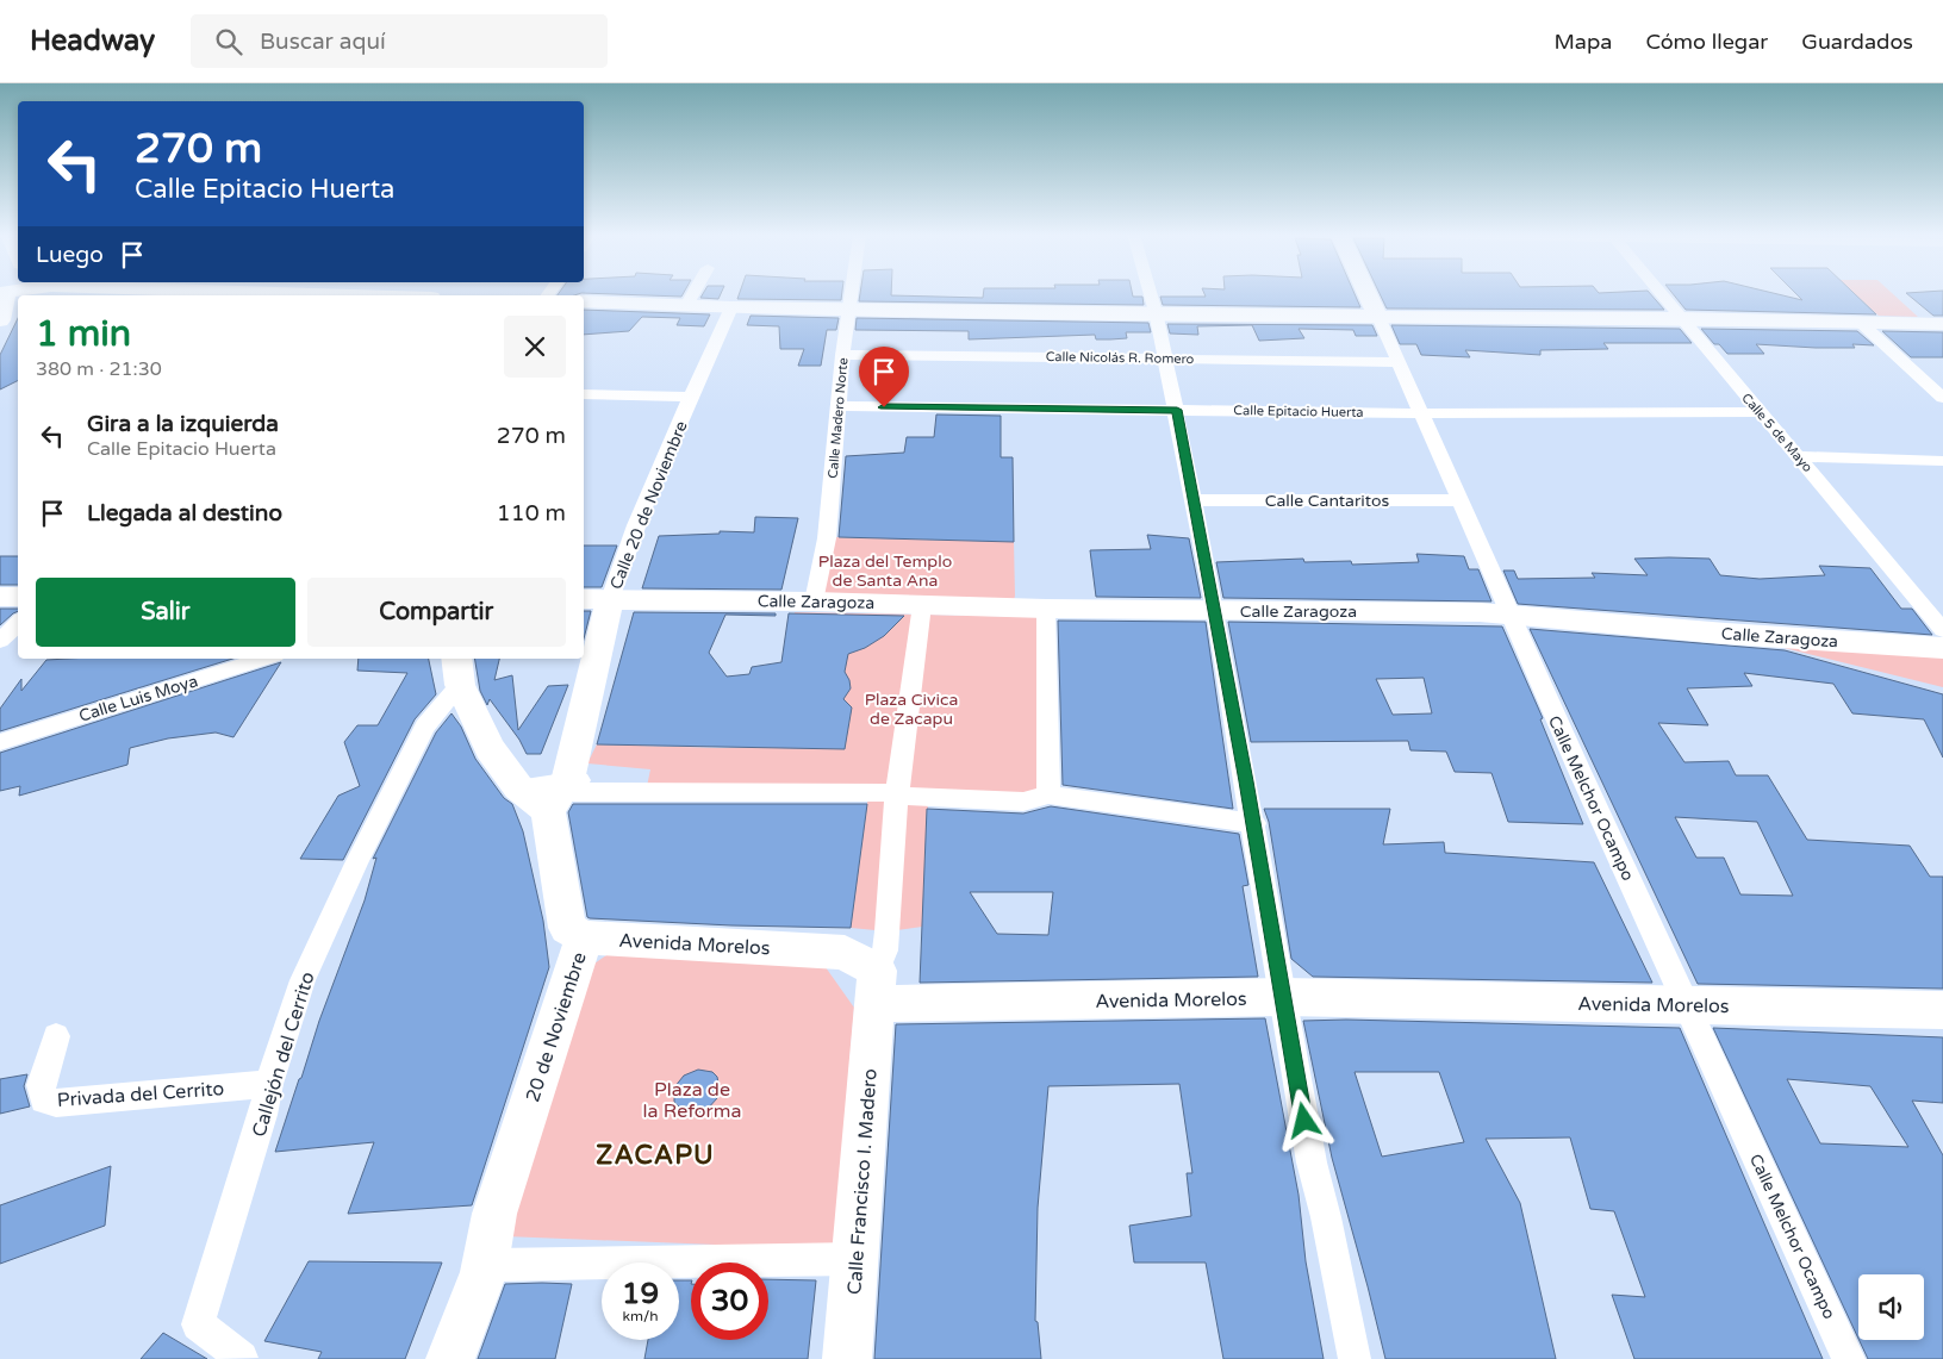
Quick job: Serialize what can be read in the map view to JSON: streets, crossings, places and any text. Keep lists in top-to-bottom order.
{
  "streets": {
    "street": [
      "Calle Nicolás R. Romero",
      "Calle Epitacio Huerta",
      "Calle Madero Norte",
      "Calle 5 de Mayo",
      "Calle Cantaritos",
      "Calle 20 de Noviembre",
      "Calle Zaragoza",
      "Calle Luis Moya",
      "Calle Melchor Ocampo",
      "Avenida Morelos",
      "20 de Noviembre",
      "Callejón del Cerrito",
      "Privada del Cerrito",
      "Calle Francisco I. Madero"
    ]
  },
  "crossings": [
    ["Calle Nicolás R. Romero", "Calle Madero Norte"],
    ["Calle Nicolás R. Romero", "Calle Melchor Ocampo"],
    ["Calle Epitacio Huerta", "Calle Madero Norte"],
    ["Calle Epitacio Huerta", "Calle 5 de Mayo"],
    ["Calle Epitacio Huerta", "Calle Melchor Ocampo"],
    ["Calle Madero Norte", "Calle Zaragoza"],
    ["Calle Cantaritos", "Calle Melchor Ocampo"],
    ["Calle 20 de Noviembre", "Calle Zaragoza"],
    ["Calle 20 de Noviembre", "20 de Noviembre"],
    ["Calle Zaragoza", "Calle Melchor Ocampo"],
    ["Calle Zaragoza", "Calle Francisco I. Madero"],
    ["Calle Melchor Ocampo", "Avenida Morelos"],
    ["Avenida Morelos", "20 de Noviembre"],
    ["Avenida Morelos", "Calle Francisco I. Madero"],
    ["Callejón del Cerrito", "Privada del Cerrito"]
  ],
  "districts": ["ZACAPU"],
  "parks": ["Plaza del Templo de Santa Ana", "Plaza Civica de Zacapu", "Plaza de la Reforma"],
  "page": {
    "header": "Headway",
    "search": "Buscar aquí",
    "nav": ["Mapa", "Cómo llegar", "Guardados"],
    "turn": ["270 m", "Calle Epitacio Huerta"],
    "then": "Luego",
    "heading": ["1 min", "380 m · 21:30"],
    "list": [
      {
        "name": "Gira a la izquierda",
        "note": "Calle Epitacio Huerta",
        "value": "270 m"
      },
      {
        "name": "Llegada al destino",
        "value": "110 m"
      }
    ],
    "buttons": ["Salir", "Compartir"],
    "speed": "19 km/h",
    "limit": "30"
  }
}
